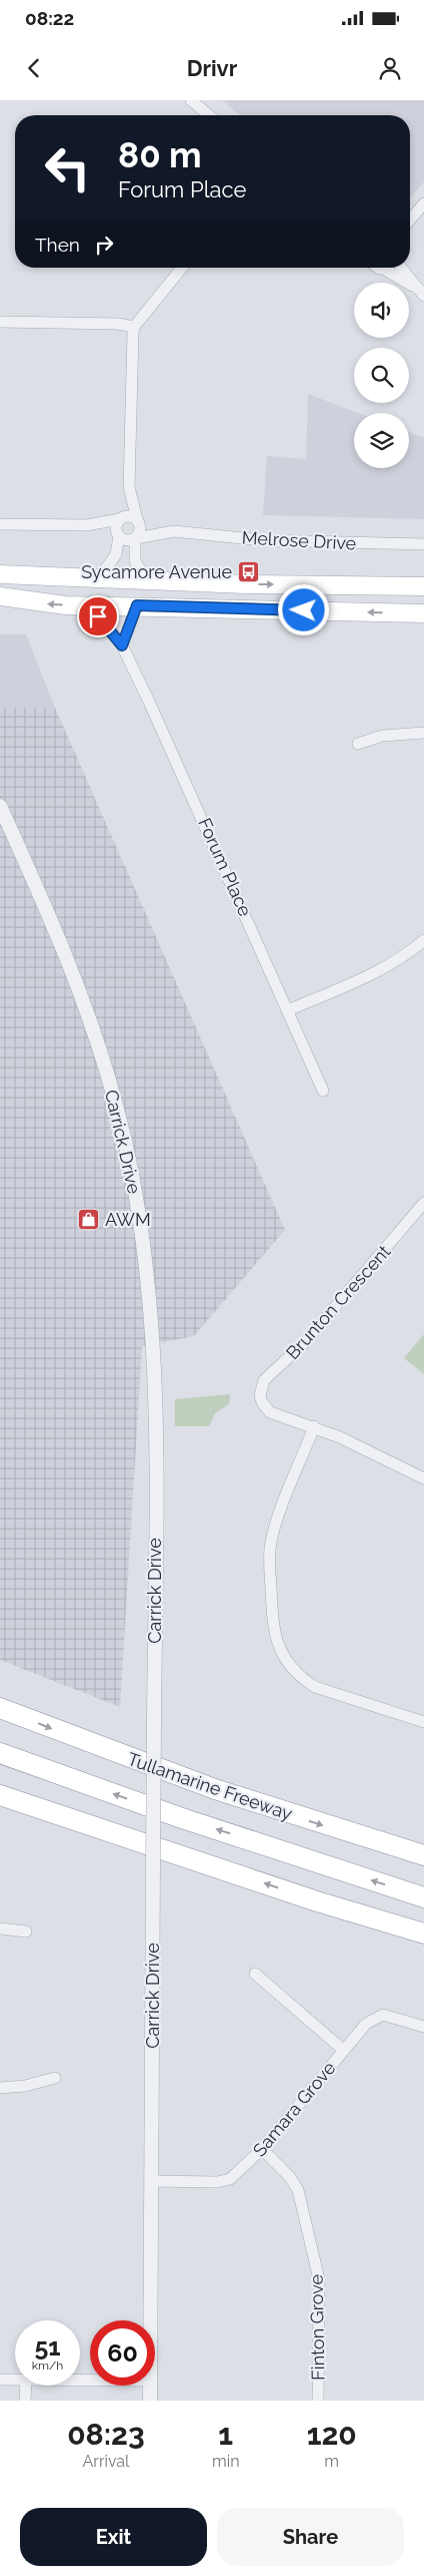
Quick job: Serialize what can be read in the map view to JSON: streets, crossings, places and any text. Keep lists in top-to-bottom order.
{
  "streets": {
    "highway": ["Tullamarine Freeway"],
    "street": [
      "Melrose Drive",
      "Forum Place",
      "Carrick Drive",
      "Brunton Crescent",
      "Samara Grove",
      "Finton Grove"
    ]
  },
  "crossings": [
    ["Carrick Drive", "Samara Grove"],
    ["Samara Grove", "Finton Grove"]
  ],
  "places": {
    "bus stop": ["Sycamore Avenue"],
    "shop": ["AWM"]
  },
  "page": {
    "status": "08:22",
    "header": "Drivr",
    "turn": ["80 m", "Forum Place"],
    "then": "Then",
    "speed": "51 km/h",
    "limit": "60",
    "eta": [
      "08:23",
      "Arrival",
      "1",
      "min",
      "120",
      "m"
    ],
    "buttons": ["Exit", "Share"]
  }
}
